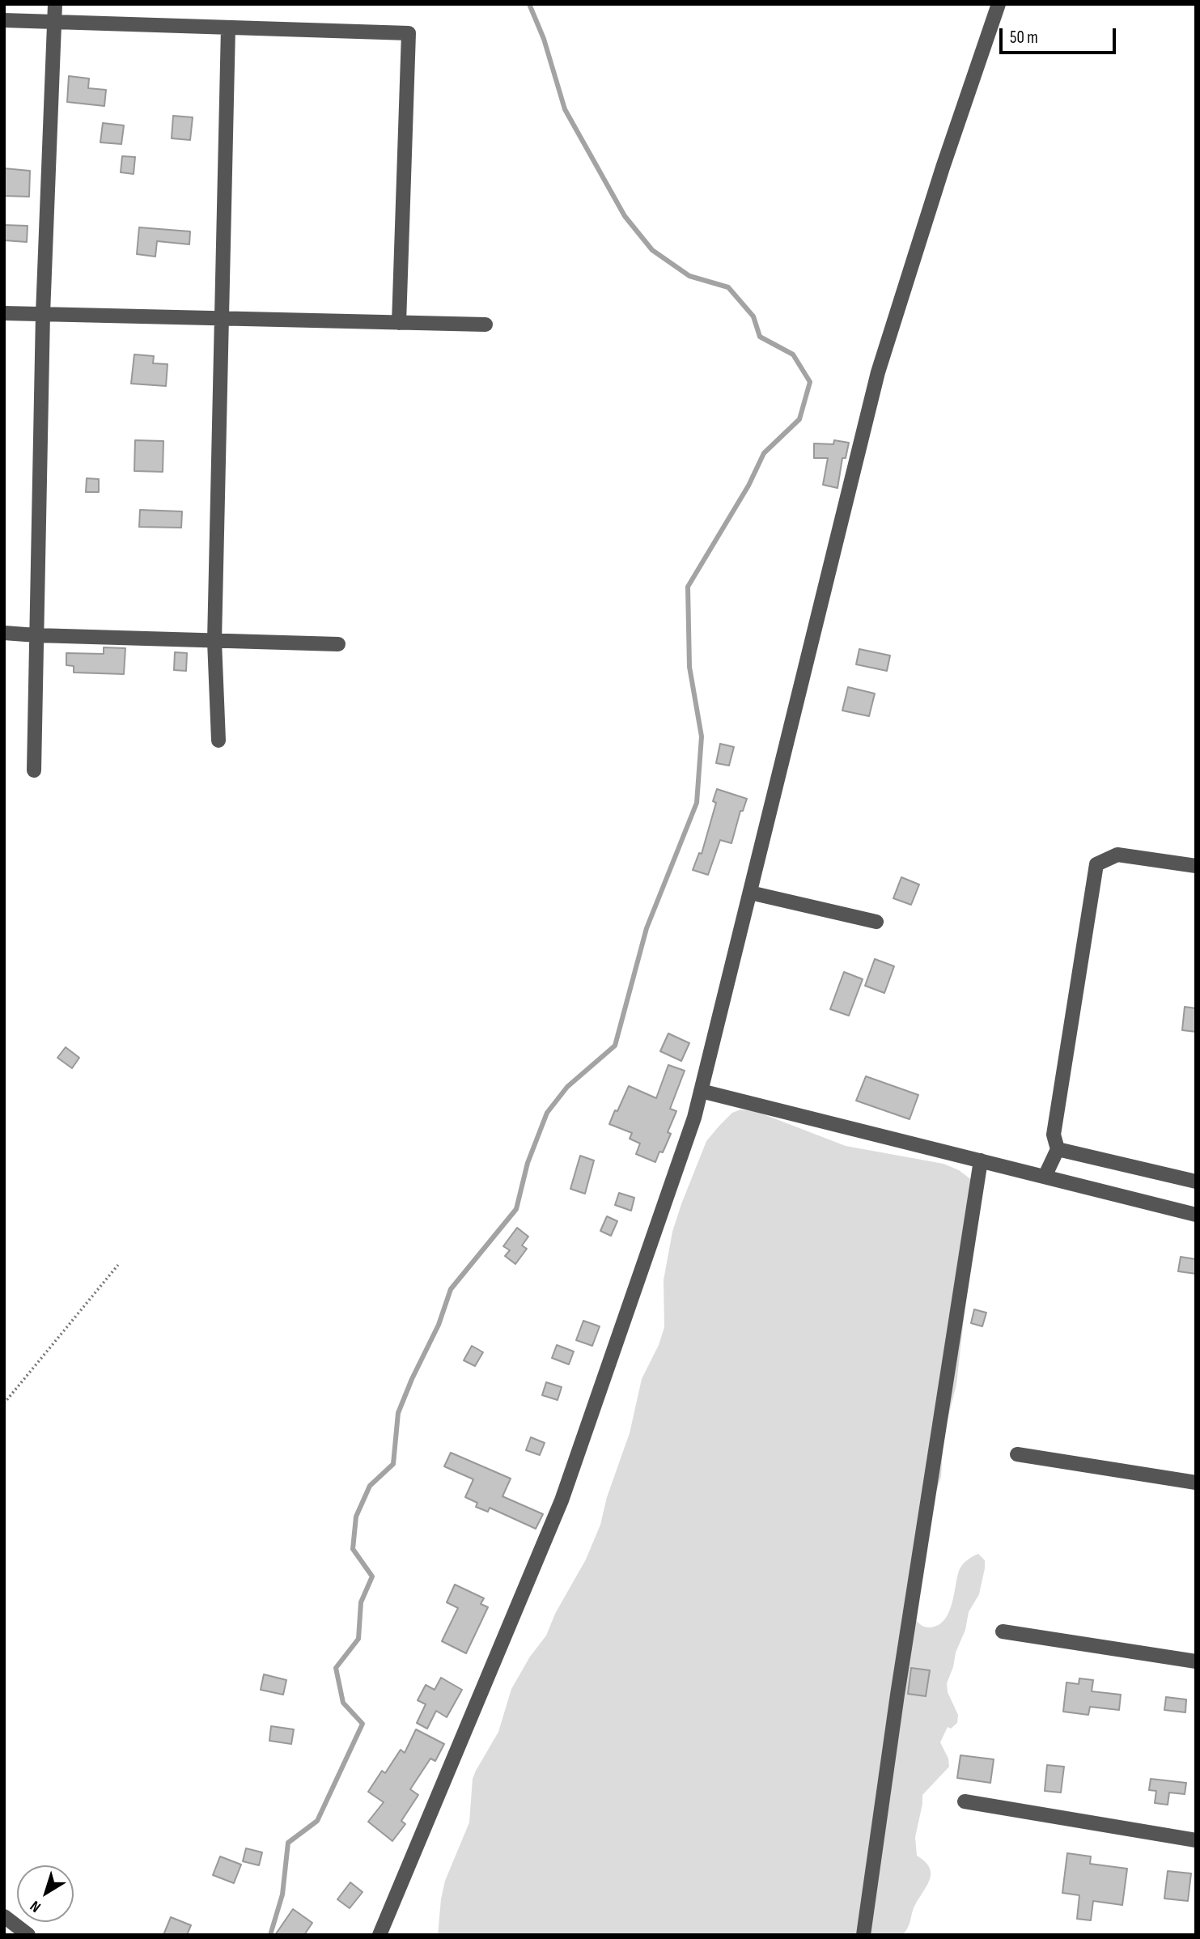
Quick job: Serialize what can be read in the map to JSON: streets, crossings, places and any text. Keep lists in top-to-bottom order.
{
  "scale_bar": "50 m",
  "north": "bottom left"
}
